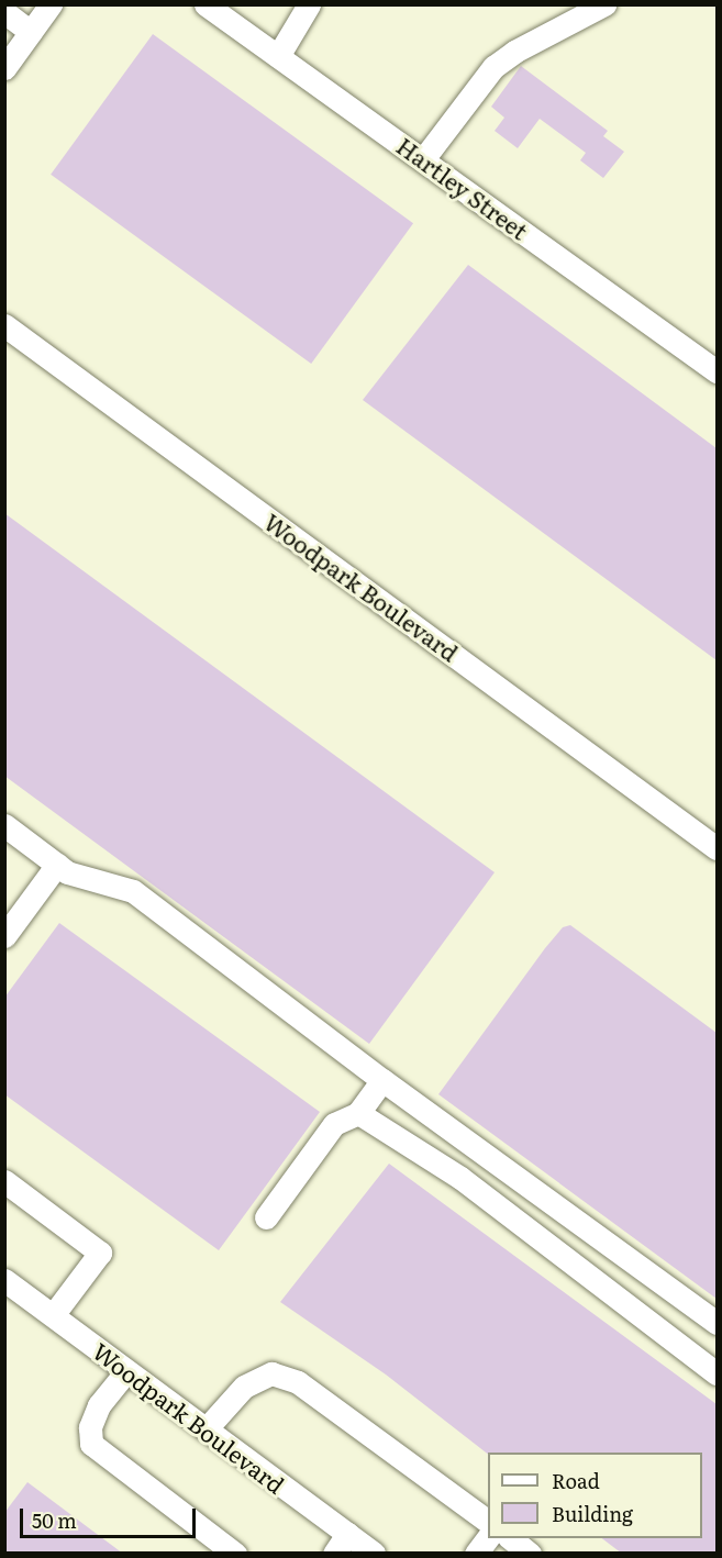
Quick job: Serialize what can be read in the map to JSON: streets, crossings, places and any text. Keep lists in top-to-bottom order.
{
  "streets": {
    "street": ["Hartley Street", "Woodpark Boulevard"]
  },
  "legend": ["Road", "Building"],
  "scale_bar": "50 m"
}
